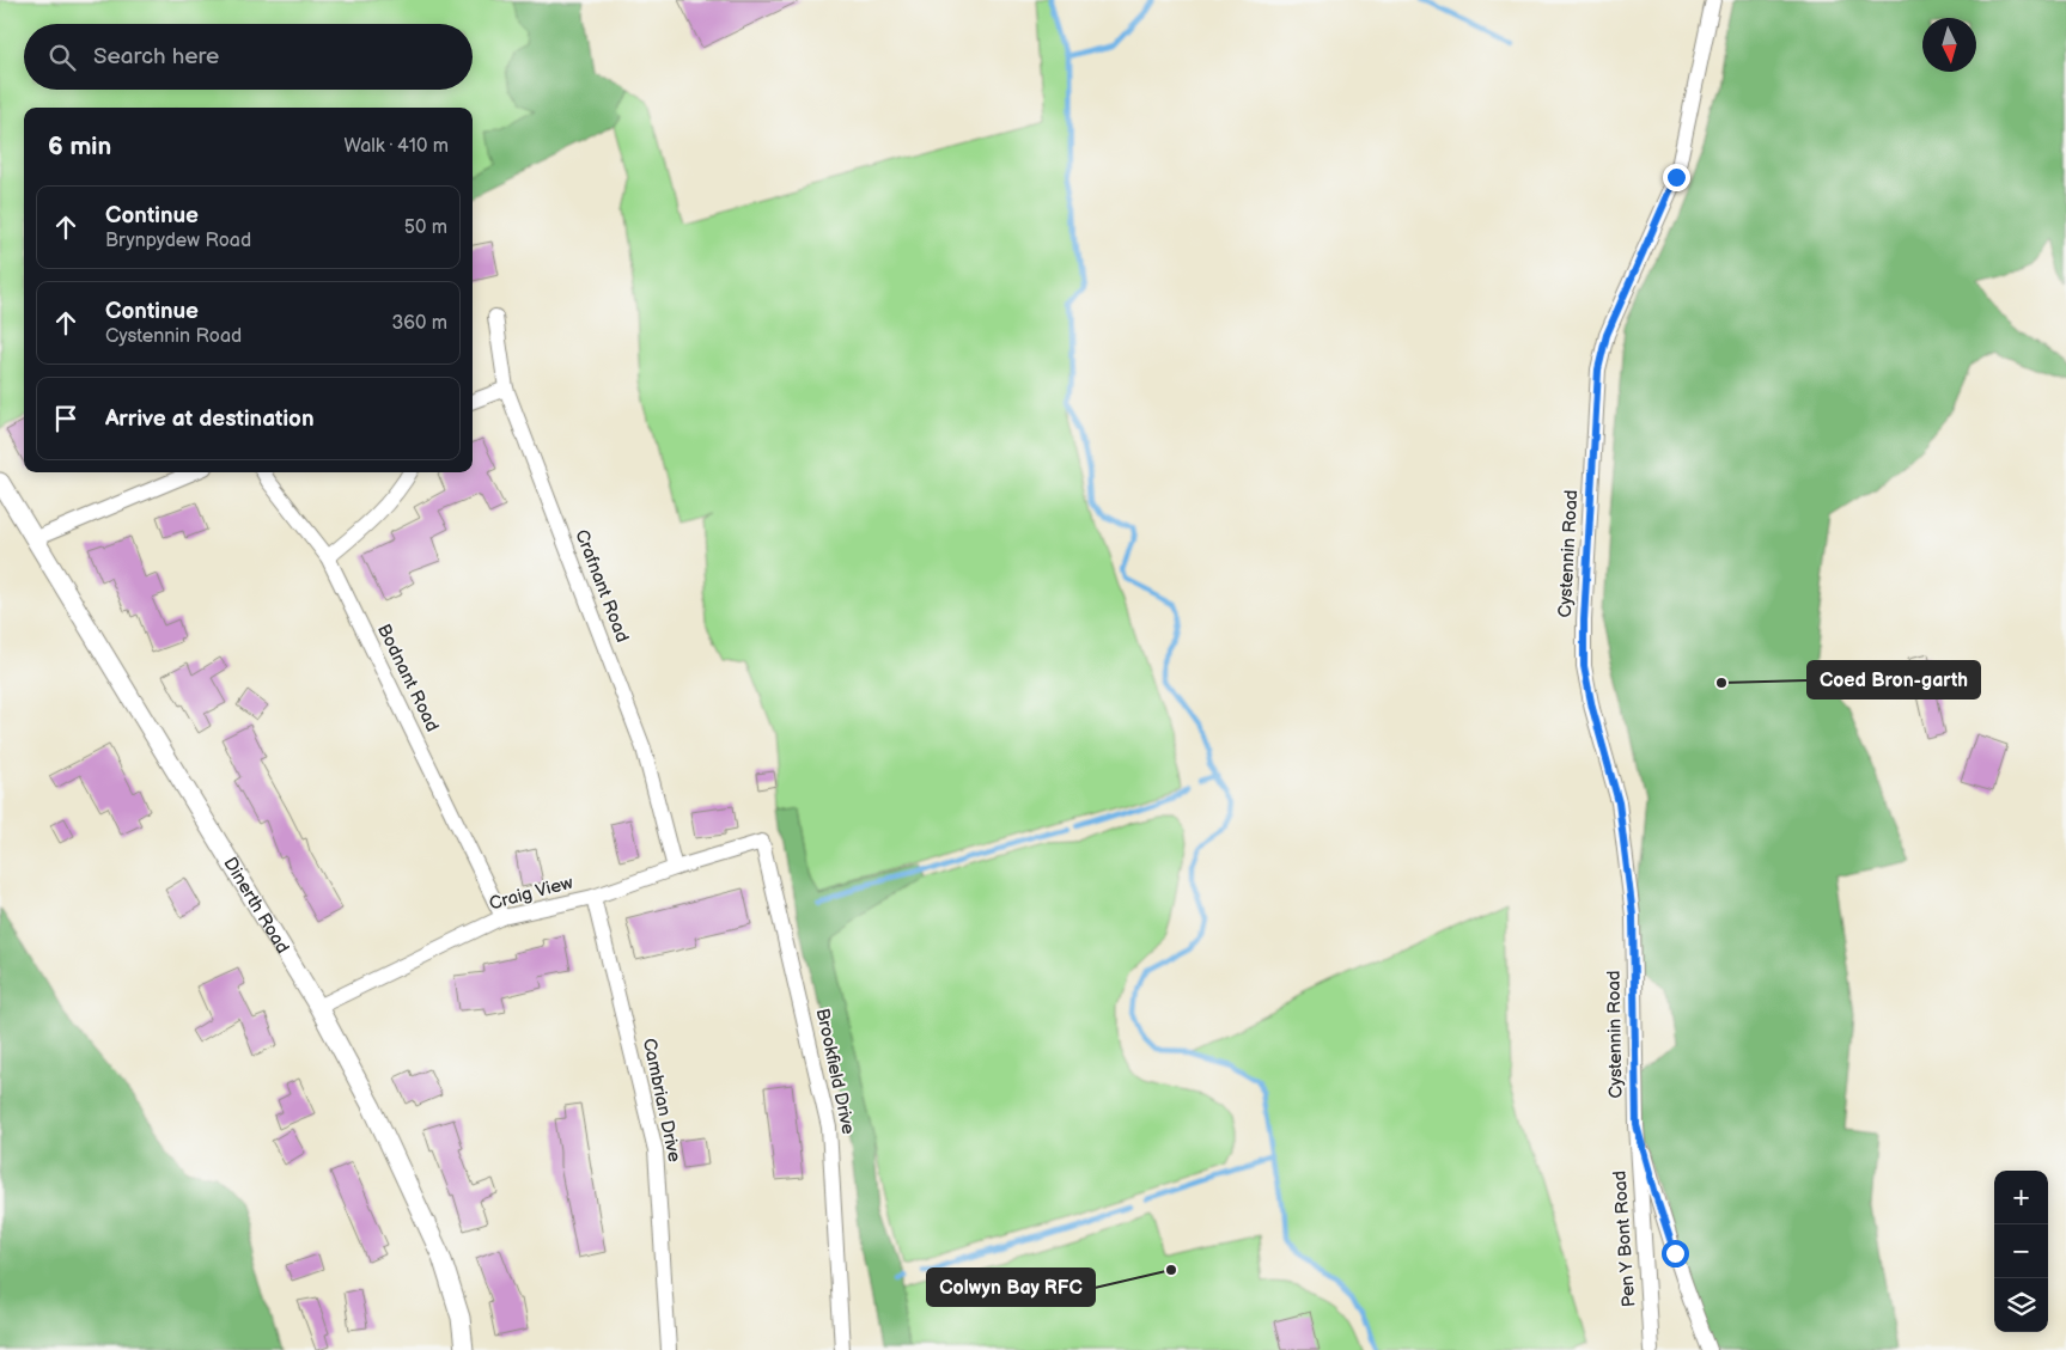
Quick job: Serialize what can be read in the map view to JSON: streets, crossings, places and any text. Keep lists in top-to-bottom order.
{
  "streets": {
    "street": [
      "Cystennin Road",
      "Crafnant Road",
      "Bodnant Road",
      "Craig View",
      "Dinerth Road",
      "Brookfield Drive",
      "Cambrian Drive",
      "Pen Y Bont Road"
    ]
  },
  "crossings": [
    ["Cystennin Road", "Pen Y Bont Road"],
    ["Crafnant Road", "Craig View"],
    ["Bodnant Road", "Craig View"],
    ["Craig View", "Dinerth Road"],
    ["Craig View", "Brookfield Drive"],
    ["Craig View", "Cambrian Drive"]
  ],
  "places": ["Coed Bron-garth", "Colwyn Bay RFC"],
  "north": "bottom",
  "page": {
    "search": "Search here",
    "heading": ["6 min", "Walk · 410 m"],
    "list": [
      ["Continue", "Brynpydew Road", "50 m"],
      ["Continue", "Cystennin Road", "360 m"],
      "Arrive at destination"
    ],
    "map_buttons": ["+", "−"]
  }
}
